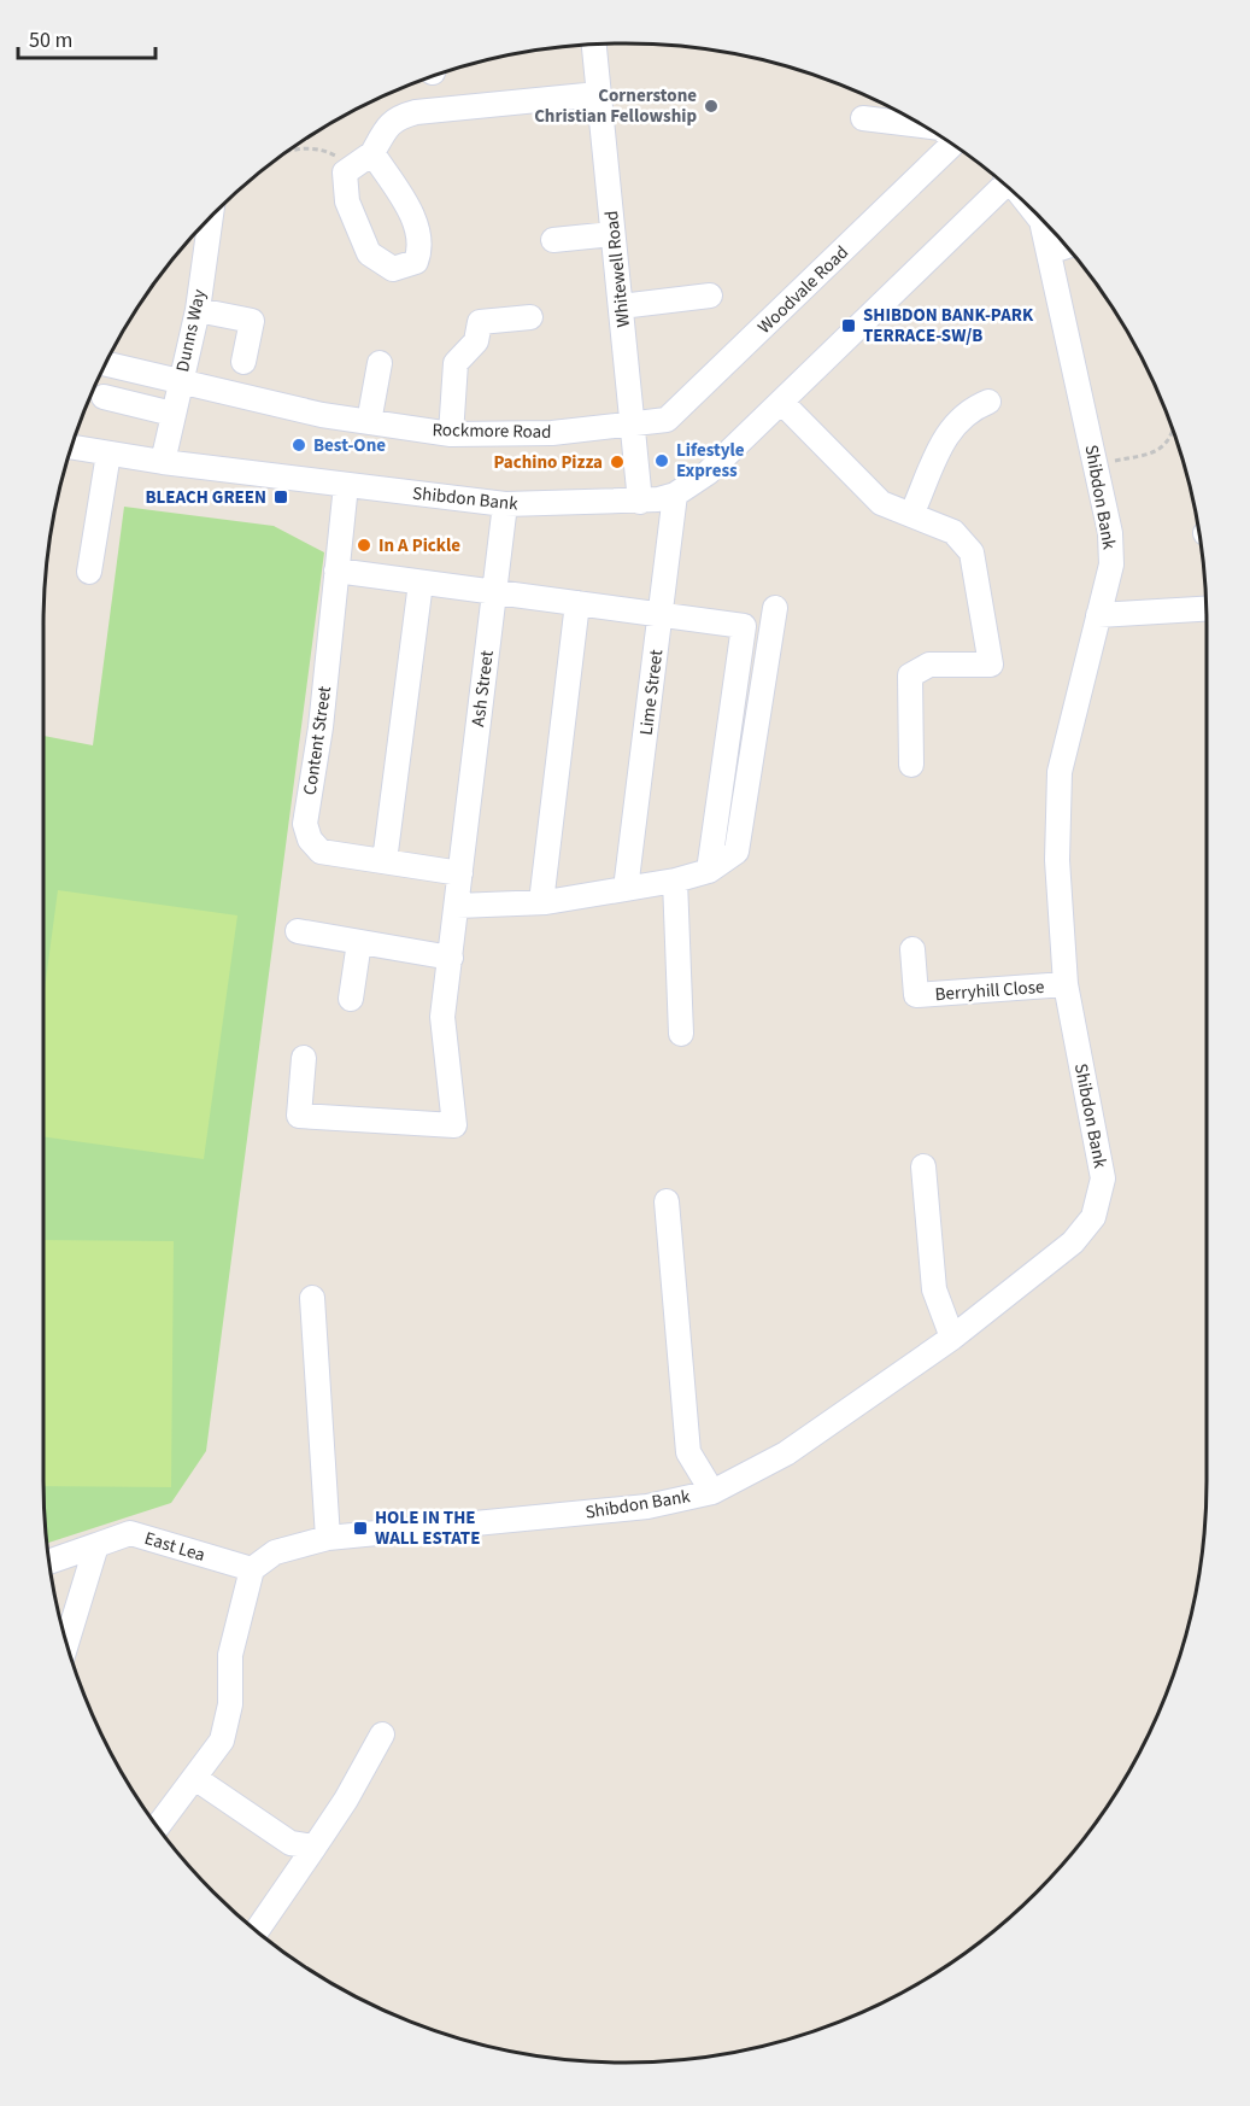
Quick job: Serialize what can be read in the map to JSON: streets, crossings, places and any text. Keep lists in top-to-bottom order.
{
  "streets": {
    "street": [
      "Whitewell Road",
      "Woodvale Road",
      "Dunns Way",
      "Rockmore Road",
      "Shibdon Bank",
      "Ash Street",
      "Lime Street",
      "Content Street",
      "Berryhill Close",
      "East Lea"
    ]
  },
  "crossings": [
    ["Whitewell Road", "Woodvale Road"],
    ["Whitewell Road", "Rockmore Road"],
    ["Whitewell Road", "Shibdon Bank"],
    ["Woodvale Road", "Rockmore Road"],
    ["Dunns Way", "Rockmore Road"],
    ["Dunns Way", "Shibdon Bank"],
    ["Shibdon Bank", "Ash Street"],
    ["Shibdon Bank", "Lime Street"],
    ["Shibdon Bank", "Content Street"],
    ["Shibdon Bank", "Berryhill Close"],
    ["Shibdon Bank", "East Lea"],
    ["Ash Street", "Content Street"]
  ],
  "places": {
    "other": [
      "Cornerstone Christian Fellowship",
      "Best-One",
      "Lifestyle Express",
      "Pachino Pizza",
      "In A Pickle"
    ],
    "transit": ["SHIBDON BANK-PARK TERRACE-SW/B", "BLEACH GREEN", "HOLE IN THE WALL ESTATE"]
  },
  "scale_bar": "50 m"
}
